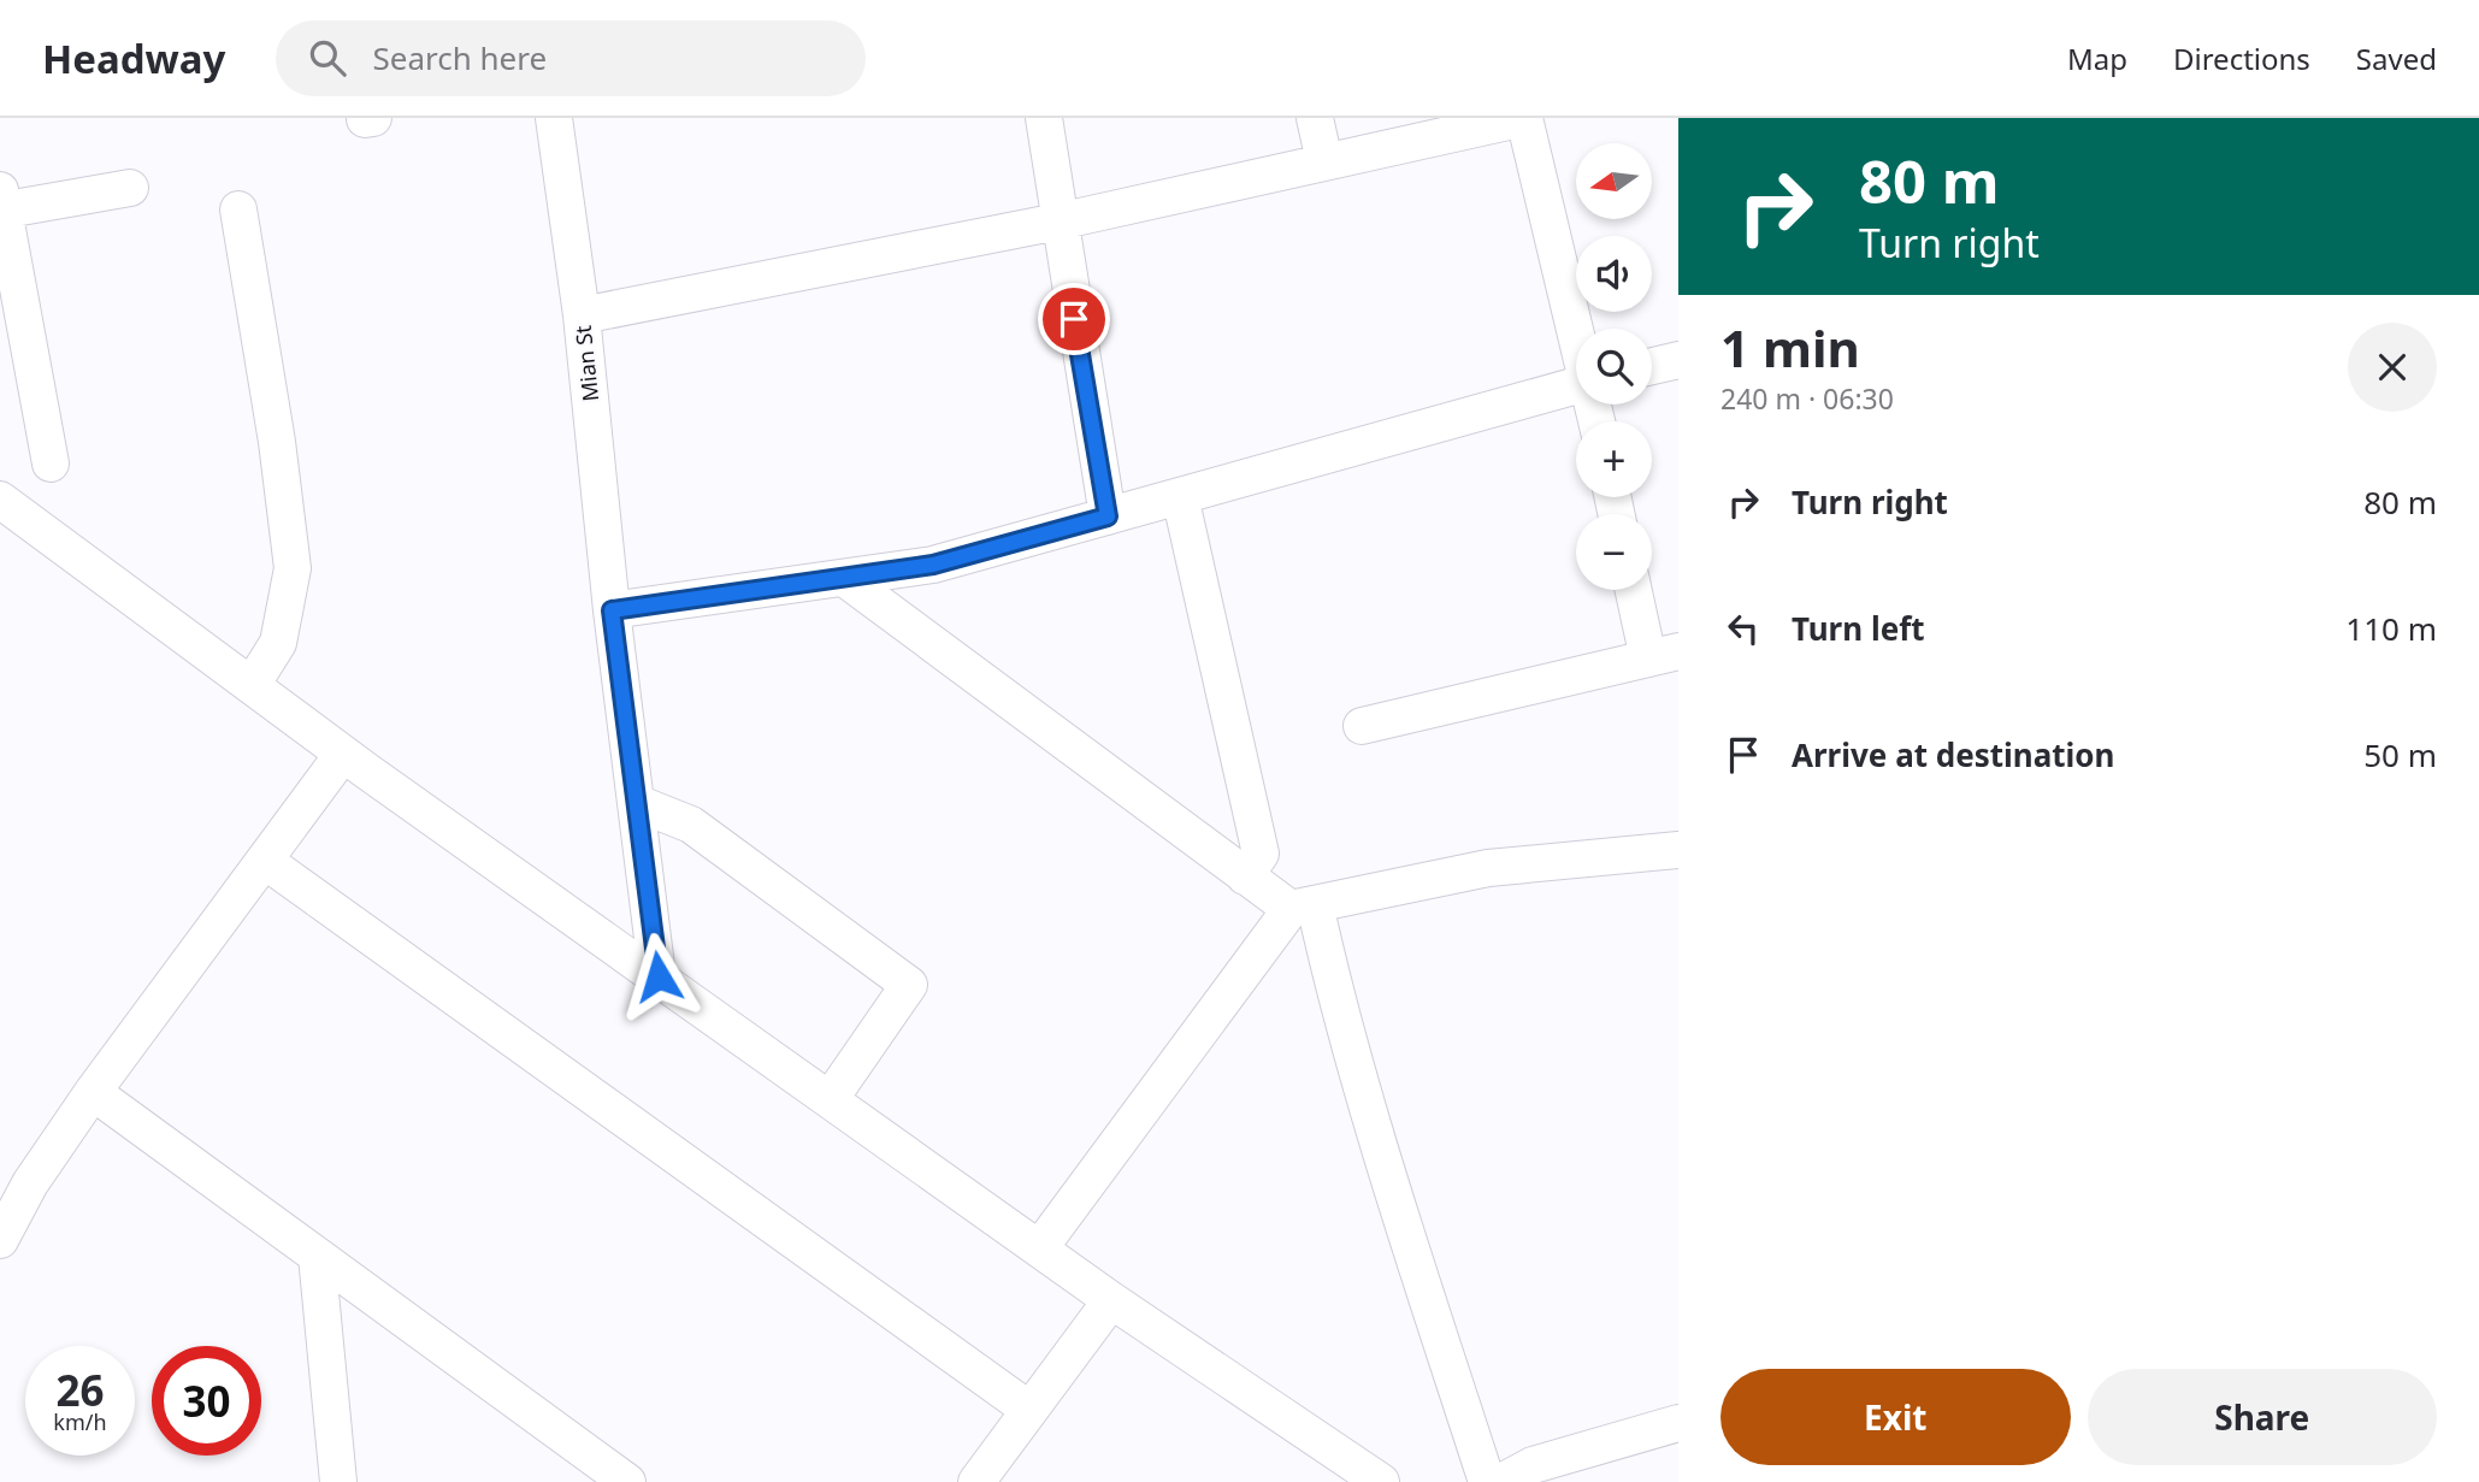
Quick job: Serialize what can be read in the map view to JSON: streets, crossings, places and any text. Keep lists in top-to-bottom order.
{
  "streets": {
    "street": ["Mian St"]
  },
  "north": "left",
  "page": {
    "header": "Headway",
    "search": "Search here",
    "nav": ["Map", "Directions", "Saved"],
    "turn": ["80 m", "Turn right"],
    "map_buttons": ["+", "−"],
    "heading": ["1 min", "240 m · 06:30"],
    "list": [
      {
        "name": "Turn right",
        "value": "80 m"
      },
      {
        "name": "Turn left",
        "value": "110 m"
      },
      {
        "name": "Arrive at destination",
        "value": "50 m"
      }
    ],
    "speed": "26 km/h",
    "limit": "30",
    "buttons": ["Exit", "Share"]
  }
}
